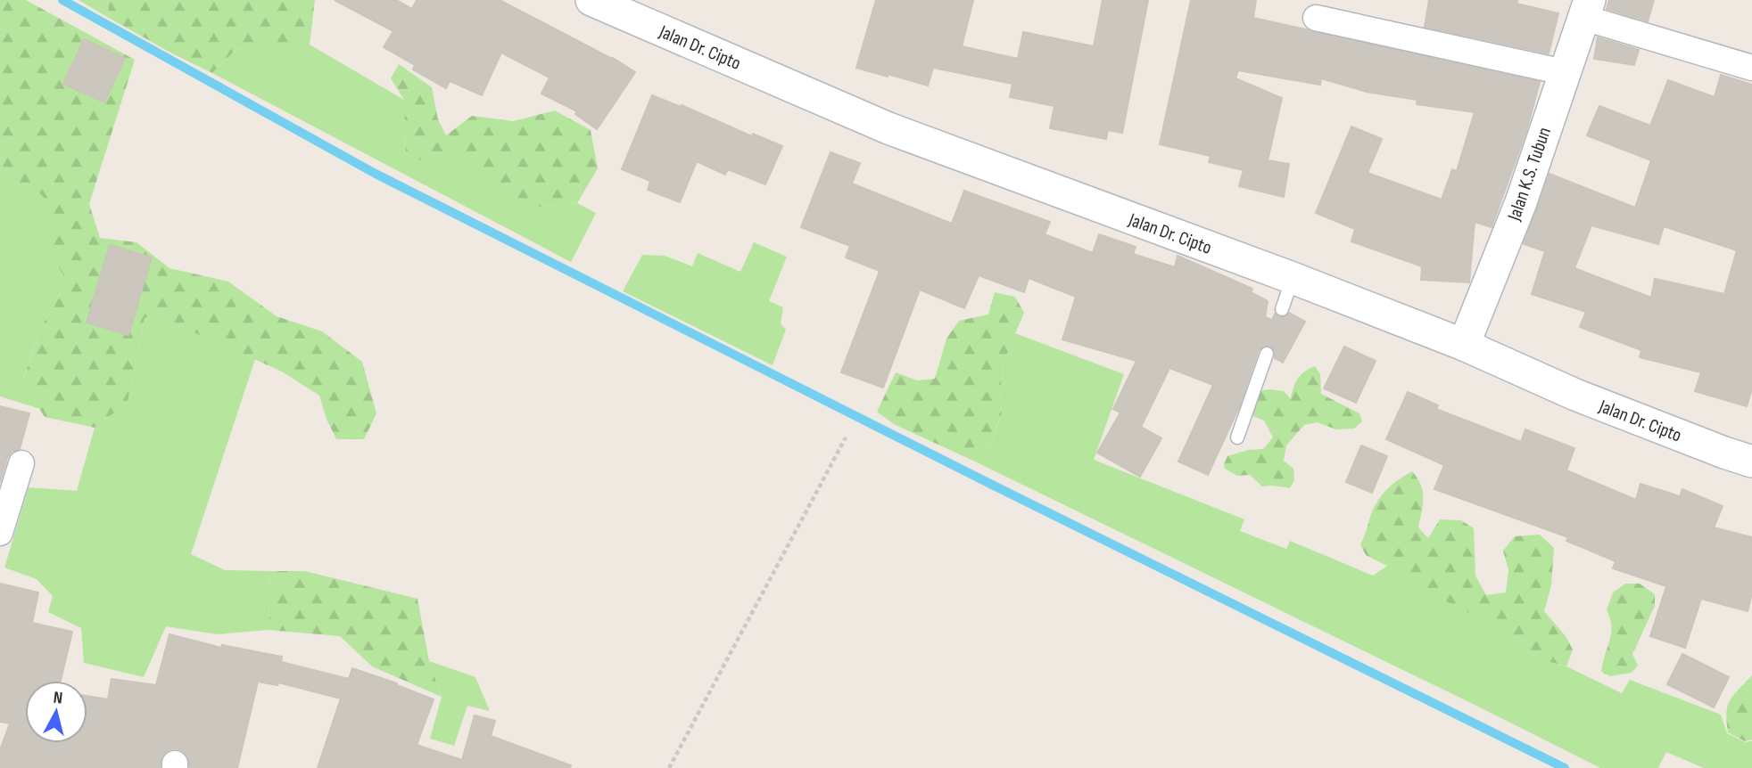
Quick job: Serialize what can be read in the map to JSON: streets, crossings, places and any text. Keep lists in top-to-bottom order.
{
  "streets": {
    "street": ["Jalan Dr. Cipto", "Jalan K.S. Tubun"]
  },
  "crossings": [
    ["Jalan Dr. Cipto", "Jalan K.S. Tubun"]
  ],
  "north": "top"
}
